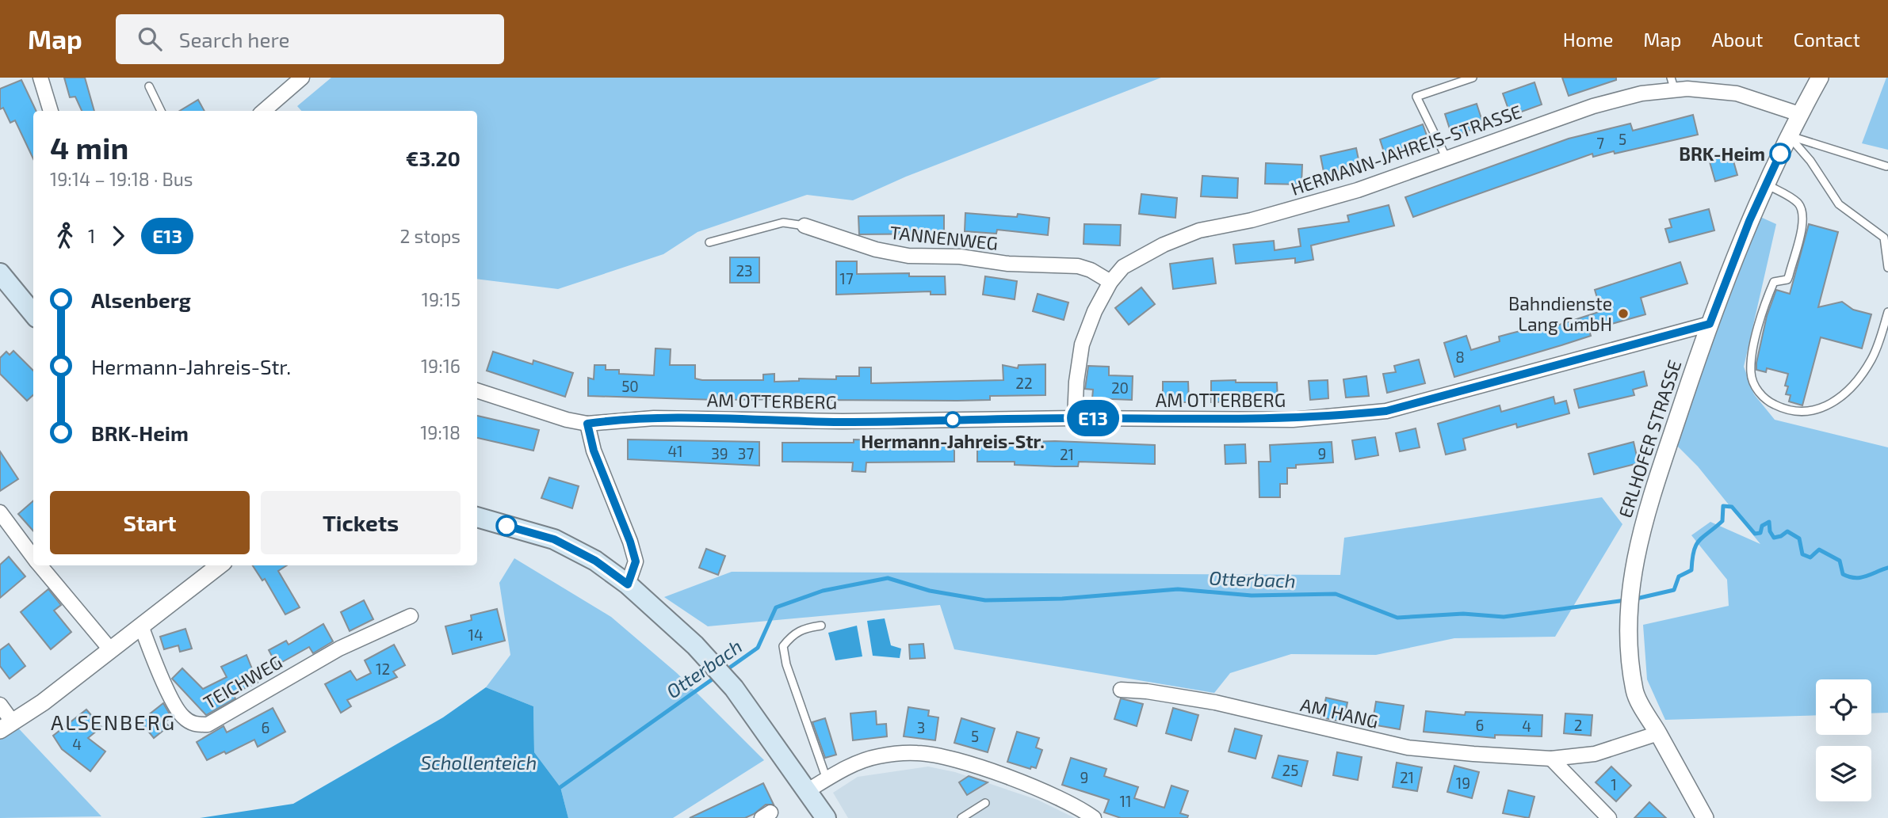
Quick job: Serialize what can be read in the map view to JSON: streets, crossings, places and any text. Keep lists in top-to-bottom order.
{
  "streets": {
    "street": [
      "HERMANN-JAHREIS-STRASSE",
      "TANNENWEG",
      "AM OTTERBERG",
      "ERLHOFER STRASSE",
      "TEICHWEG",
      "AM HANG"
    ]
  },
  "crossings": [
    ["HERMANN-JAHREIS-STRASSE", "TANNENWEG"],
    ["HERMANN-JAHREIS-STRASSE", "AM OTTERBERG"],
    ["HERMANN-JAHREIS-STRASSE", "ERLHOFER STRASSE"],
    ["AM OTTERBERG", "ERLHOFER STRASSE"],
    ["ERLHOFER STRASSE", "AM HANG"]
  ],
  "districts": ["ALSENBERG"],
  "water": ["Otterbach", "Schollenteich"],
  "places": ["BRK-Heim", "Bahndienste Lang GmbH", "Hermann-Jahreis-Str."],
  "lines": ["bus line E13"],
  "house_numbers": [
    "5",
    "7",
    "23",
    "17",
    "8",
    "22",
    "50",
    "20",
    "41",
    "39",
    "37",
    "9",
    "21",
    "14",
    "12",
    "6",
    "2",
    "4",
    "6",
    "3",
    "5",
    "4",
    "25",
    "9",
    "21",
    "19",
    "1",
    "11"
  ],
  "page": {
    "header": "Map",
    "search": "Search here",
    "nav": [
      "Home",
      "Map",
      "About",
      "Contact"
    ],
    "on_map": "E13",
    "heading": ["4 min", "19:14 – 19:18 · Bus", "€3.20"],
    "legs": ["1", "E13", "2 stops"],
    "list": [
      {
        "name": "Alsenberg",
        "value": "19:15"
      },
      {
        "name": "Hermann-Jahreis-Str.",
        "value": "19:16"
      },
      {
        "name": "BRK-Heim",
        "value": "19:18"
      }
    ],
    "buttons": ["Start", "Tickets"]
  }
}
